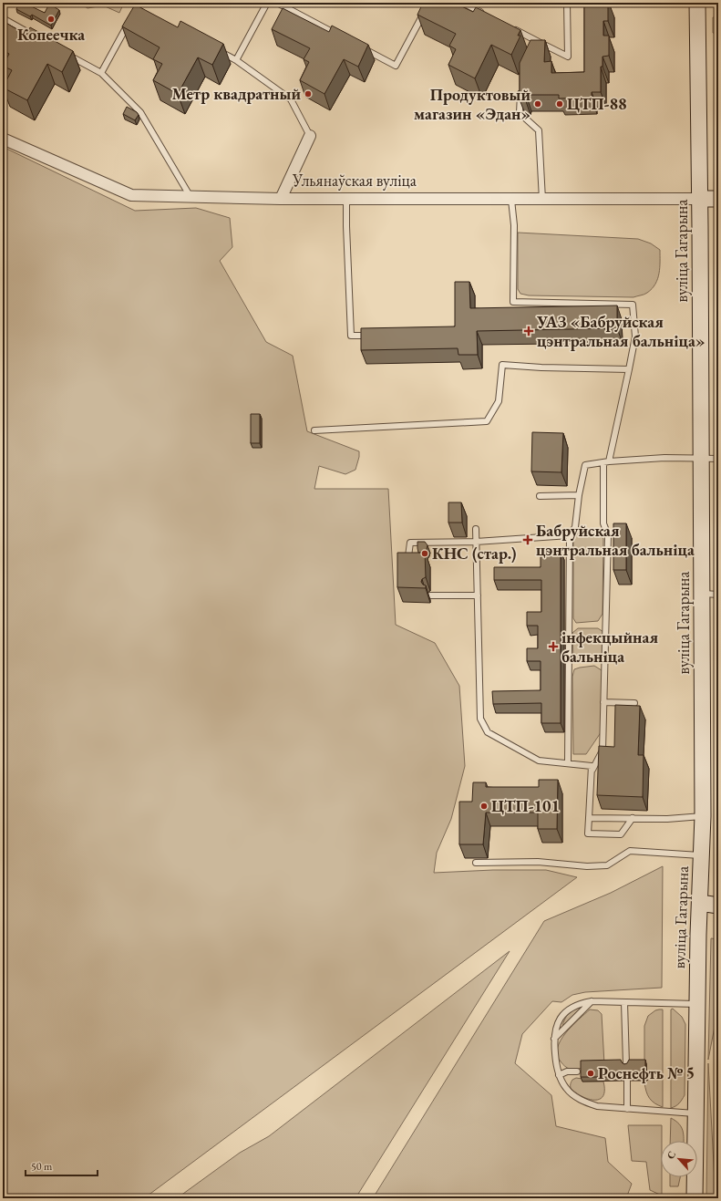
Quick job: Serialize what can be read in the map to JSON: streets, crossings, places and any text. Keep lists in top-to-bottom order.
{
  "streets": {
    "main road": ["Ульянаўская вуліца", "вуліца Гагарына"]
  },
  "crossings": [
    ["Ульянаўская вуліца", "вуліца Гагарына"]
  ],
  "places": {
    "other": [
      "Копеечка",
      "Метр квадратный",
      "Продуктовый магазин «Эдан»",
      "ЦТП-88",
      "КНС (стар.)",
      "ЦТП-101",
      "Роснефть № 5"
    ],
    "health": ["УАЗ «Бабруйская цэнтральная бальніца»", "Бабруйская цэнтральная бальніца", "інфекцыйная бальніца"]
  },
  "scale_bar": "50 m",
  "north": "top left"
}
